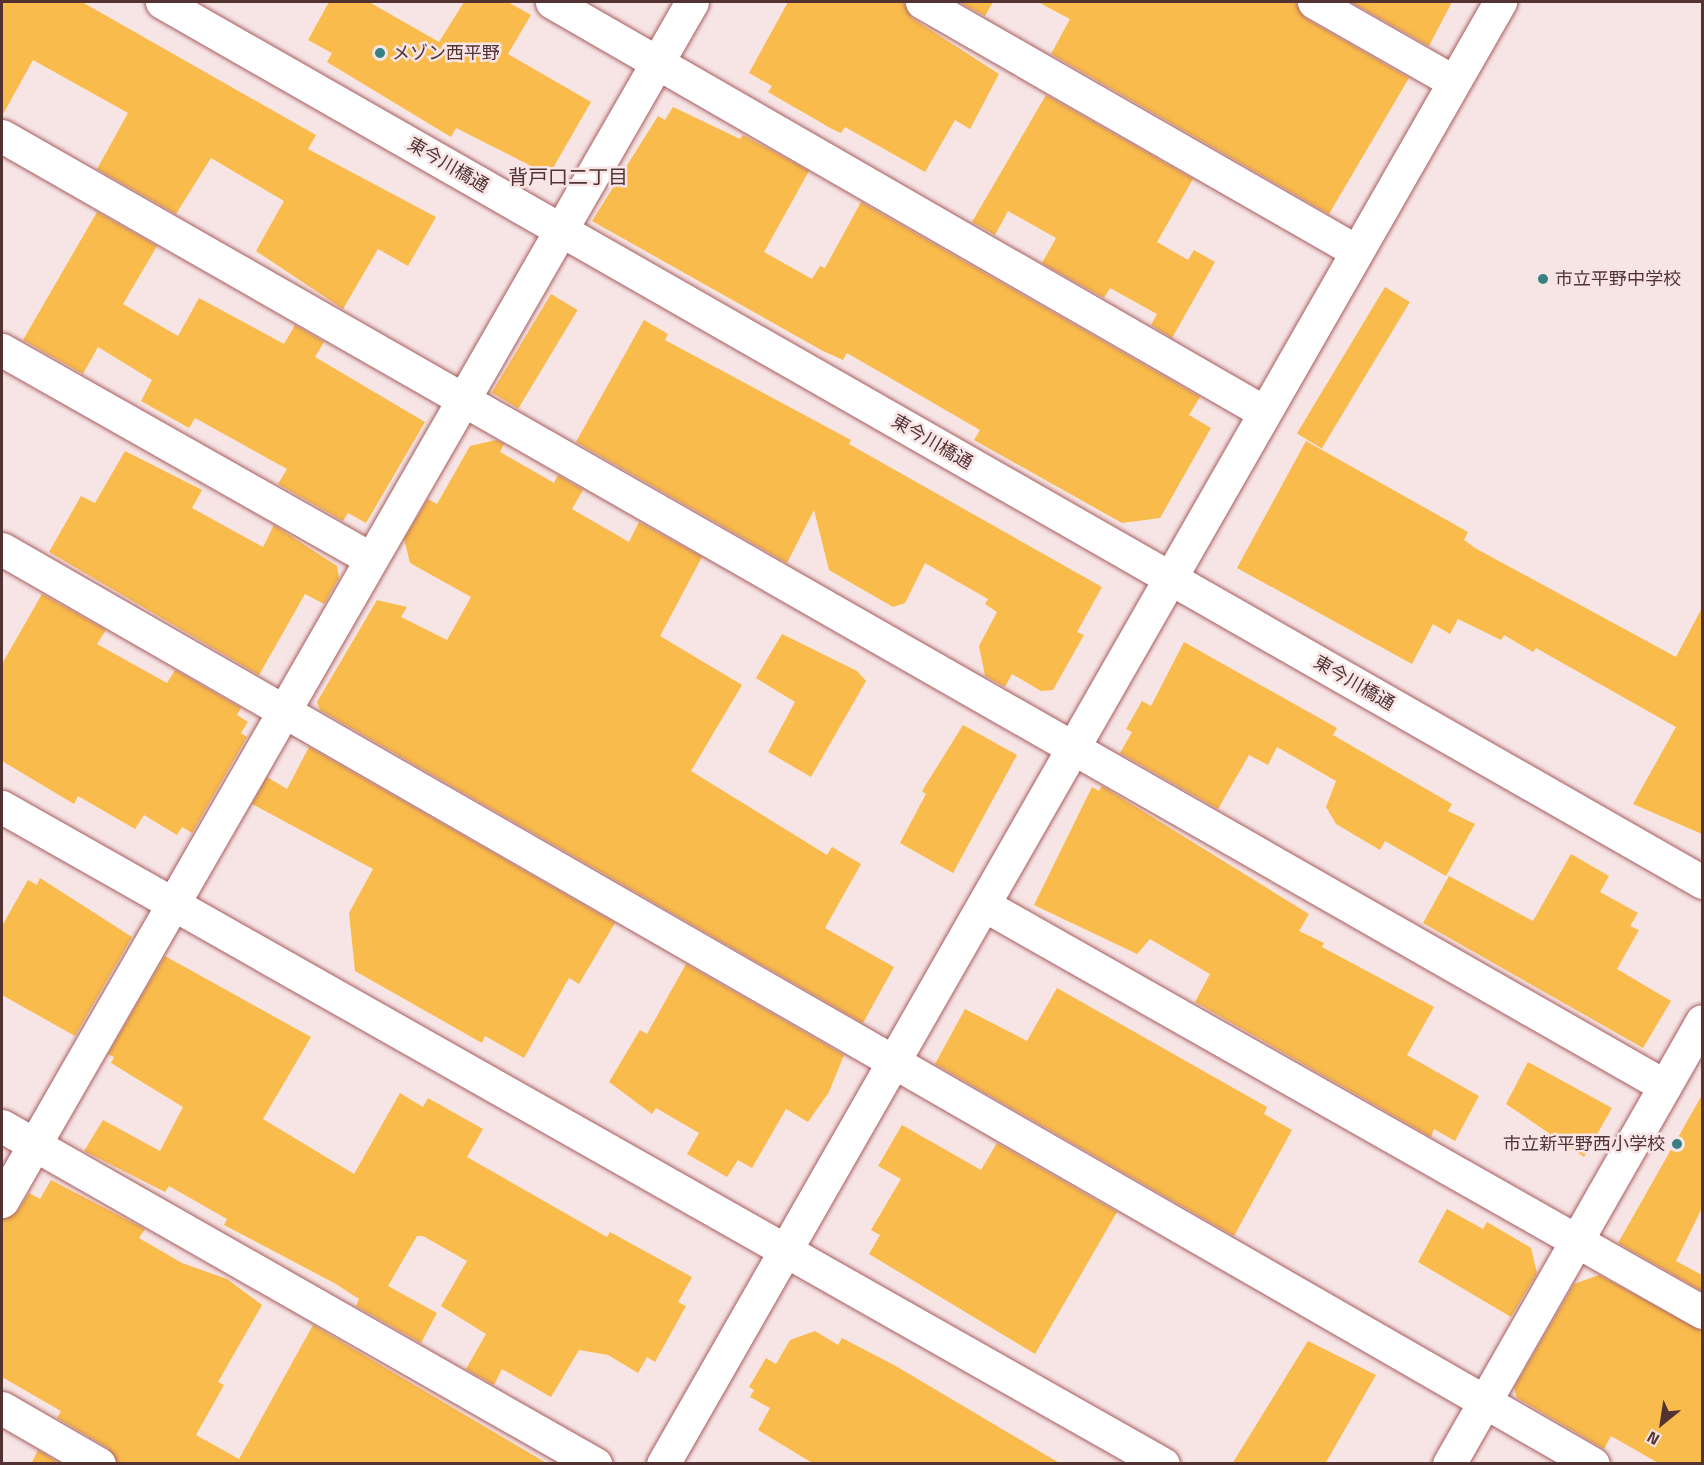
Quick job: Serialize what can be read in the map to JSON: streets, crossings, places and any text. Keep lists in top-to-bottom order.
{
  "streets": {
    "street": ["東今川橋通"]
  },
  "districts": ["背戸口二丁目"],
  "places": ["メゾン西平野", "市立平野中学校", "市立新平野西小学校"],
  "north": "bottom left"
}
